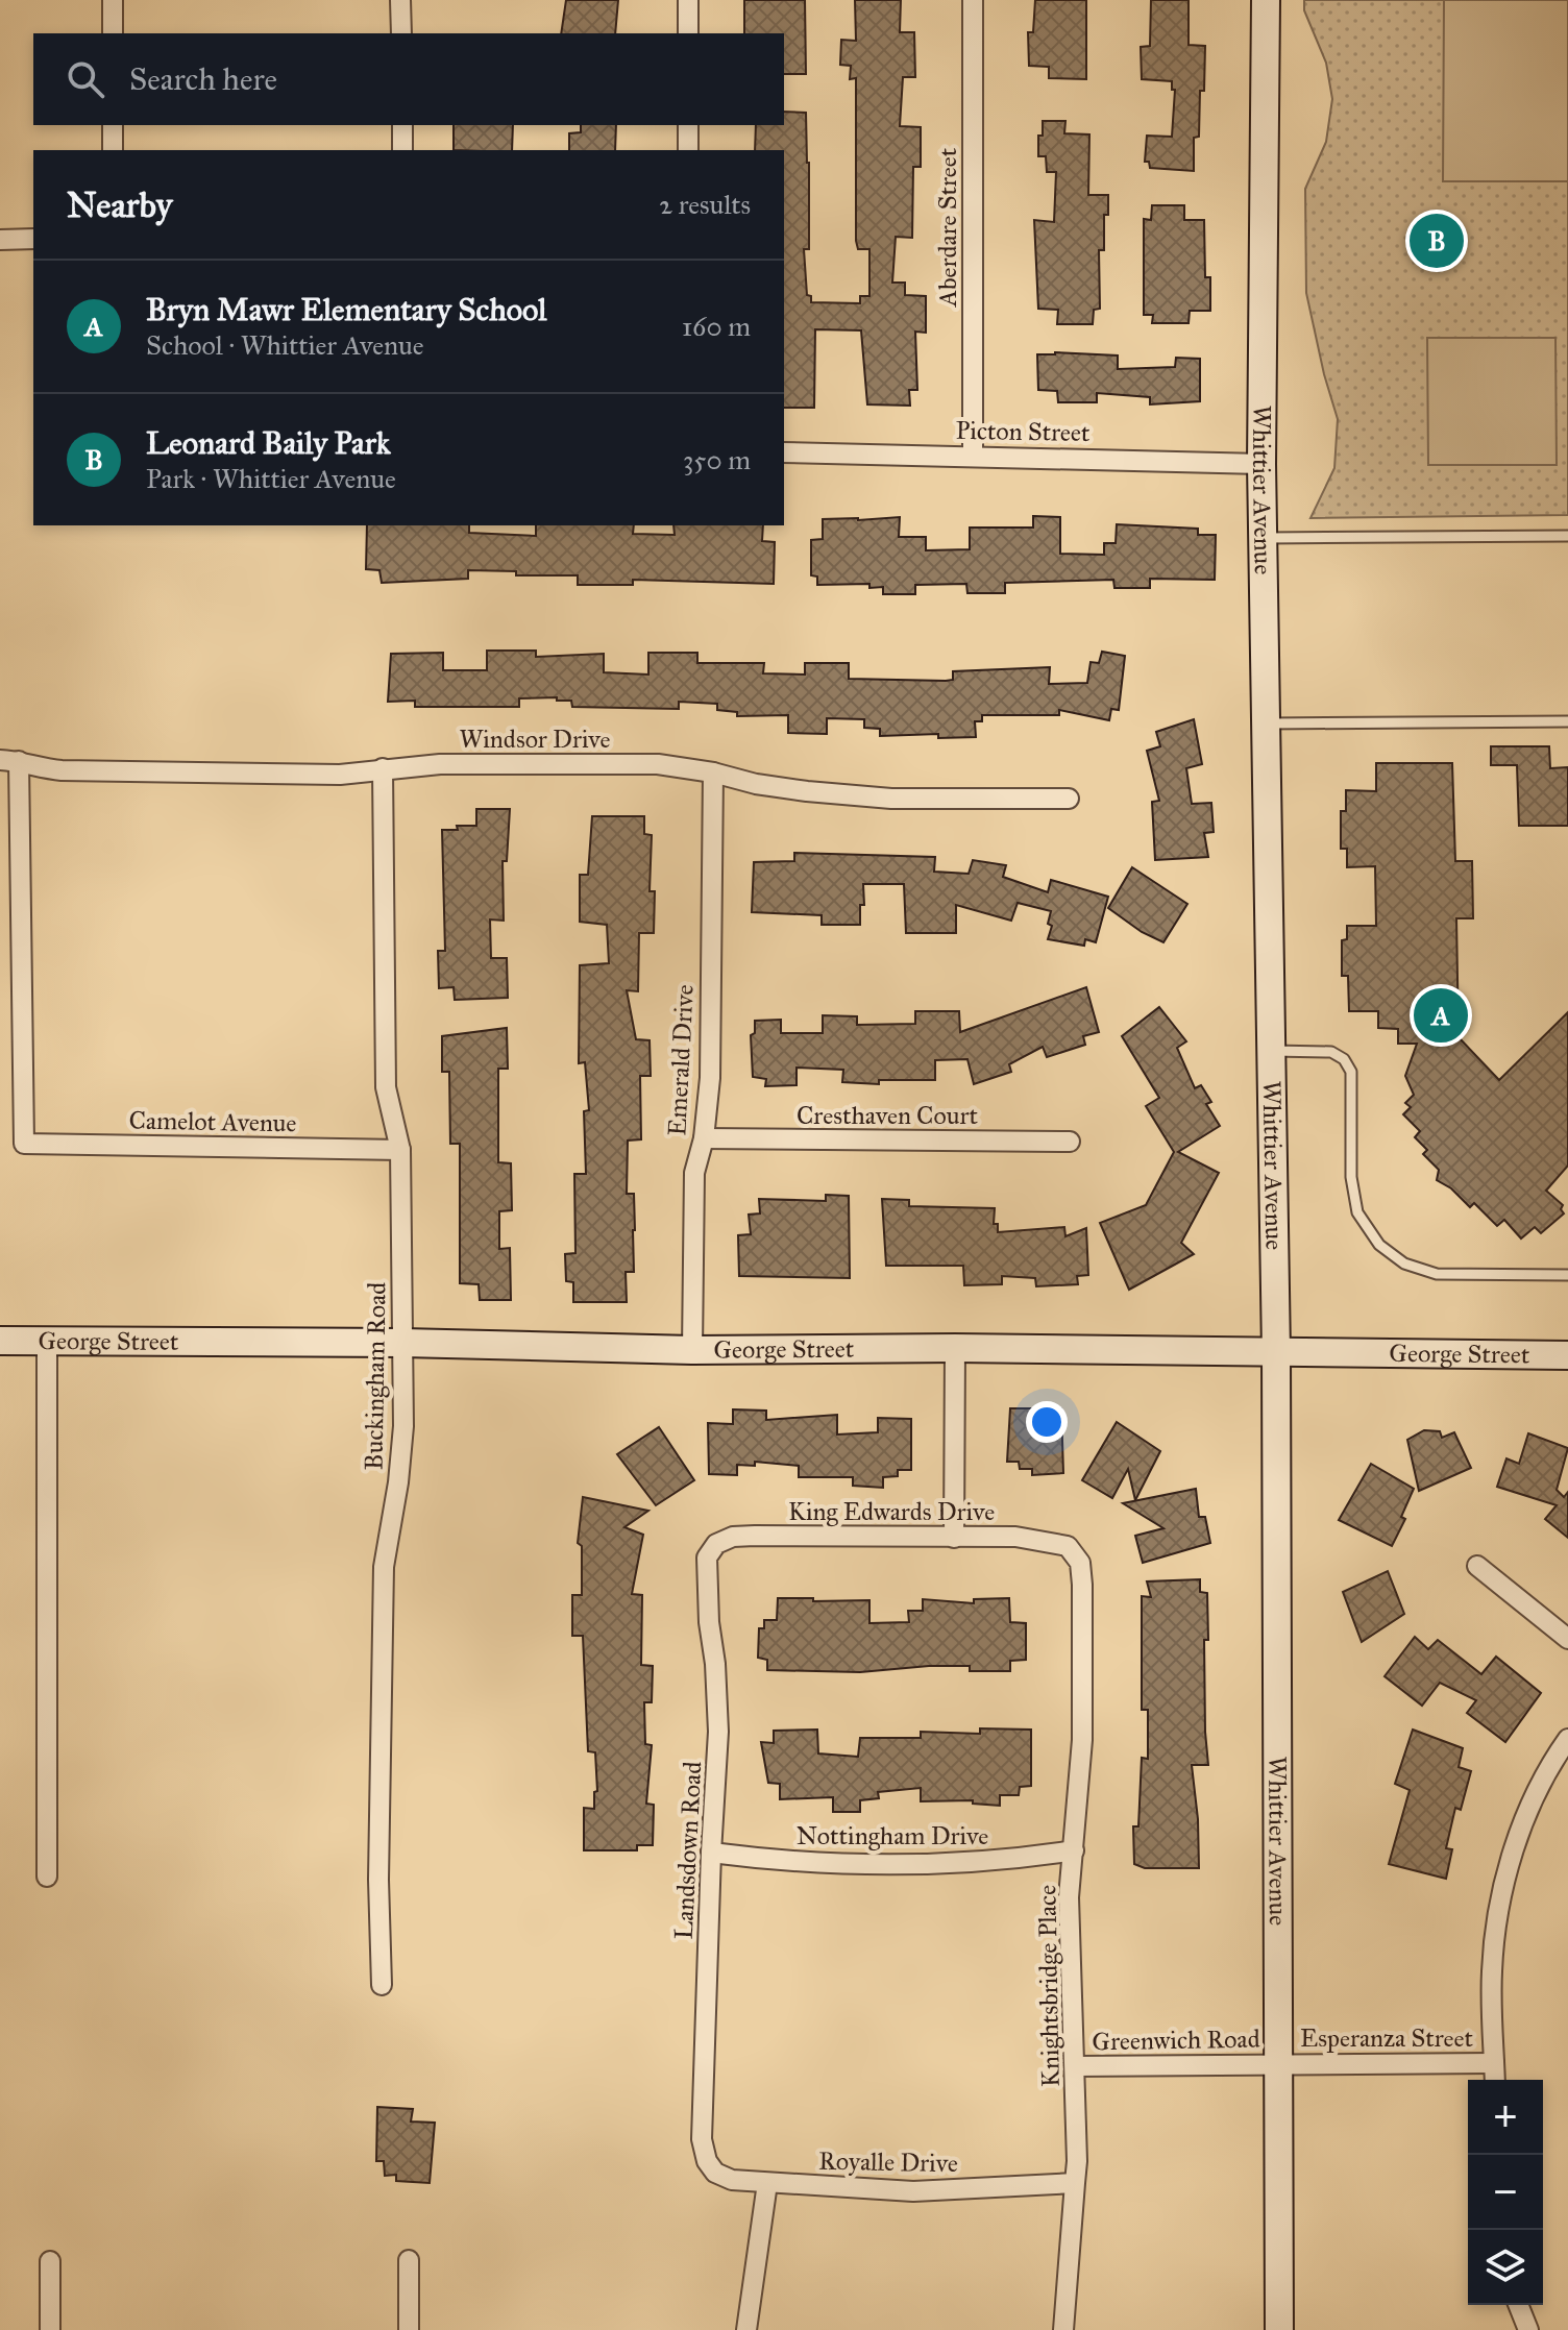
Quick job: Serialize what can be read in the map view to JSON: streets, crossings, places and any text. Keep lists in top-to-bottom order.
{
  "streets": {
    "street": [
      "Aberdare Street",
      "Picton Street",
      "Whittier Avenue",
      "Windsor Drive",
      "Emerald Drive",
      "Cresthaven Court",
      "Camelot Avenue",
      "George Street",
      "Buckingham Road",
      "King Edwards Drive",
      "Nottingham Drive",
      "Landsdown Road",
      "Knightsbridge Place",
      "Esperanza Street",
      "Greenwich Road",
      "Royalle Drive"
    ]
  },
  "crossings": [
    ["Aberdare Street", "Picton Street"],
    ["Picton Street", "Whittier Avenue"],
    ["Whittier Avenue", "George Street"],
    ["Whittier Avenue", "Esperanza Street"],
    ["Whittier Avenue", "Greenwich Road"],
    ["Windsor Drive", "Emerald Drive"],
    ["Windsor Drive", "Camelot Avenue"],
    ["Windsor Drive", "Buckingham Road"],
    ["Emerald Drive", "Cresthaven Court"],
    ["Emerald Drive", "George Street"],
    ["Camelot Avenue", "Buckingham Road"],
    ["George Street", "Buckingham Road"],
    ["King Edwards Drive", "Landsdown Road"],
    ["King Edwards Drive", "Knightsbridge Place"],
    ["Nottingham Drive", "Landsdown Road"],
    ["Nottingham Drive", "Knightsbridge Place"],
    ["Landsdown Road", "Royalle Drive"],
    ["Knightsbridge Place", "Greenwich Road"],
    ["Knightsbridge Place", "Royalle Drive"],
    ["Esperanza Street", "Greenwich Road"]
  ],
  "page": {
    "search": "Search here",
    "heading": ["Nearby", "2 results"],
    "pins": ["B", "A"],
    "list": [
      {
        "mark": "A",
        "name": "Bryn Mawr Elementary School",
        "note": "School · Whittier Avenue",
        "value": "160 m"
      },
      {
        "mark": "B",
        "name": "Leonard Baily Park",
        "note": "Park · Whittier Avenue",
        "value": "350 m"
      }
    ],
    "map_buttons": ["+", "−"]
  }
}
